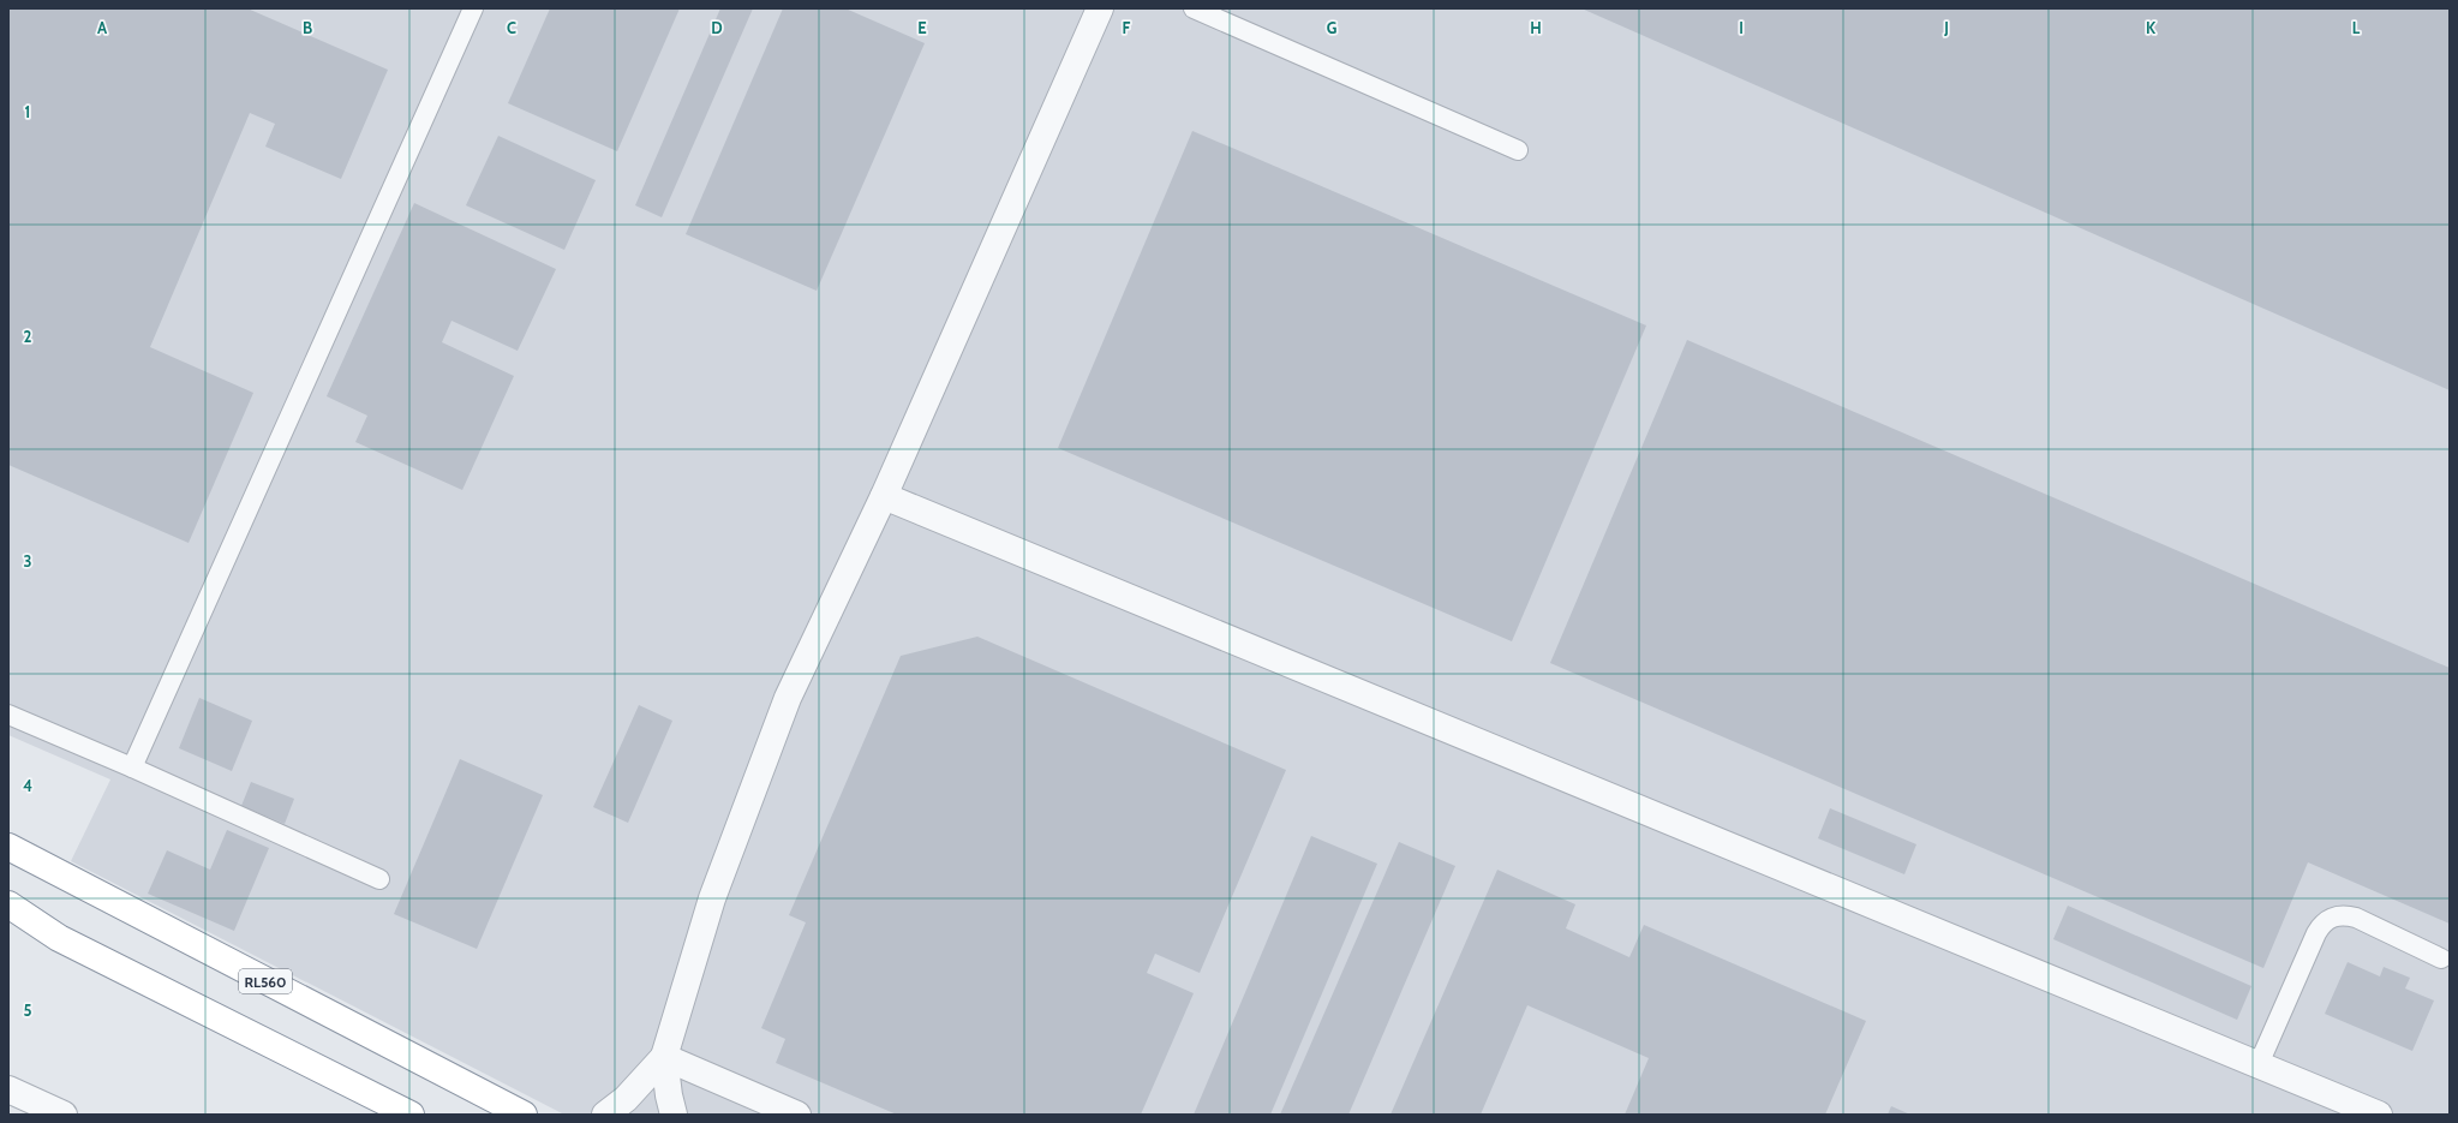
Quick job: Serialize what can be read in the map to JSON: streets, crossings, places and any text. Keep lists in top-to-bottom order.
{
  "streets": {
    "highway": ["RL560"]
  },
  "grid": {
    "columns": [
      "A",
      "B",
      "C",
      "D",
      "E",
      "F",
      "G",
      "H",
      "I",
      "J",
      "K",
      "L"
    ],
    "rows": [
      "1",
      "2",
      "3",
      "4",
      "5"
    ]
  }
}
